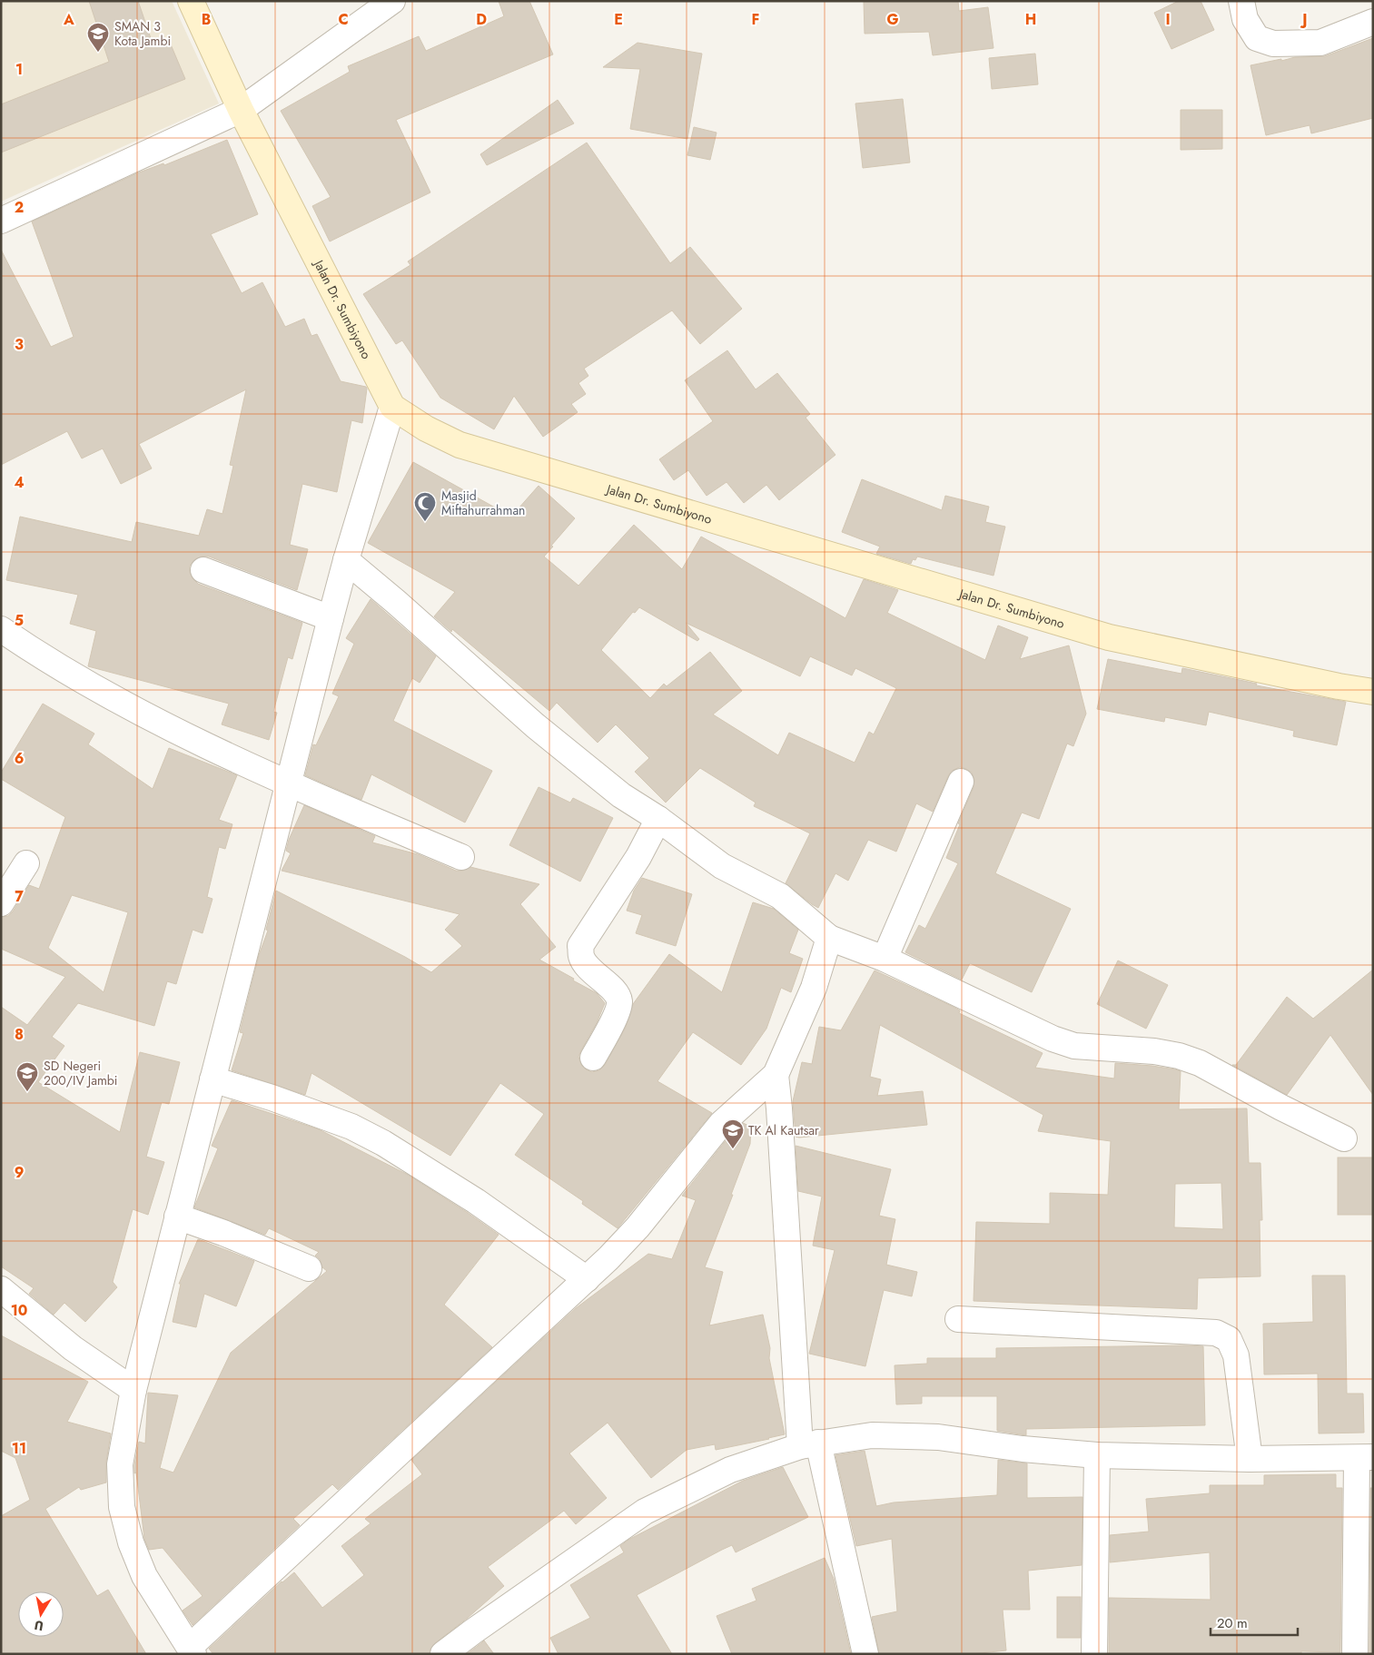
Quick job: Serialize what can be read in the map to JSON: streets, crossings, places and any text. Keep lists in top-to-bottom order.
{
  "streets": {
    "street": ["Jalan Dr. Sumbiyono"]
  },
  "places": {
    "school or university": ["SMAN 3 Kota Jambi", "SD Negeri 200/IV Jambi", "TK Al Kautsar"],
    "mosque": ["Masjid Miftahurrahman"]
  },
  "scale_bar": "20 m",
  "north": "bottom",
  "grid": {
    "columns": [
      "A",
      "B",
      "C",
      "D",
      "E",
      "F",
      "G",
      "H",
      "I",
      "J"
    ],
    "rows": [
      "1",
      "2",
      "3",
      "4",
      "5",
      "6",
      "7",
      "8",
      "9",
      "10",
      "11"
    ]
  }
}
